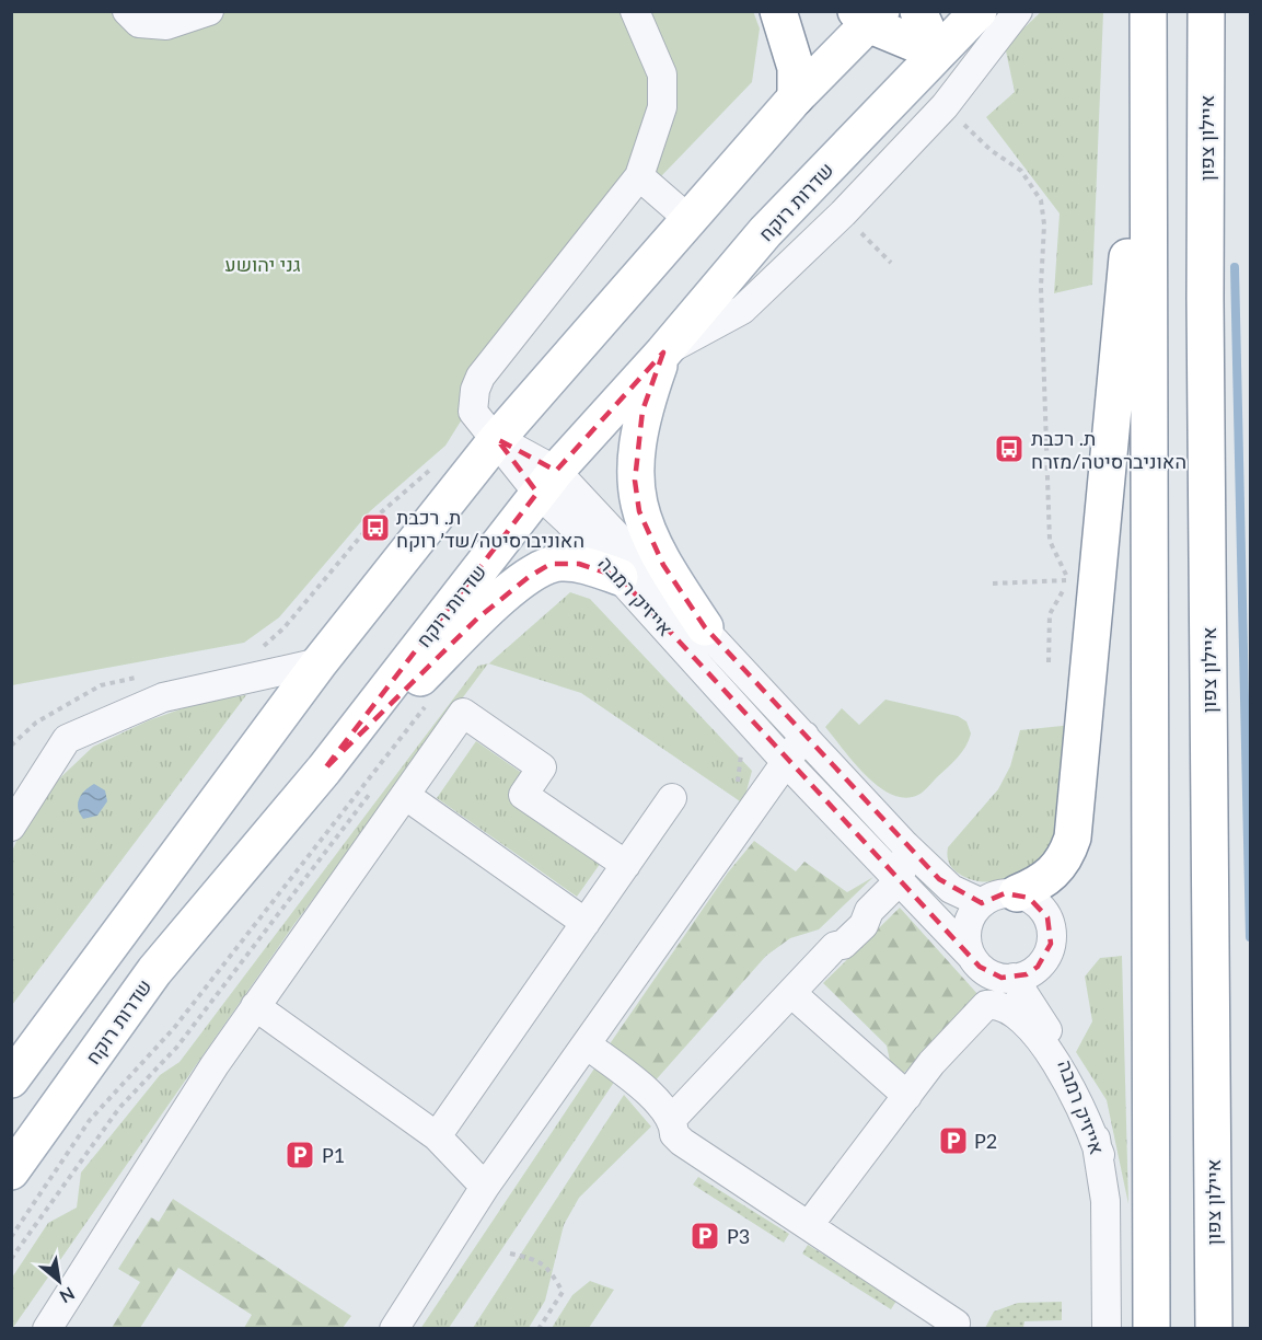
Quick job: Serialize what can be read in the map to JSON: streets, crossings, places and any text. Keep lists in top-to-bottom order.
{
  "streets": {
    "main road": ["איילון צפון", "שדרות רוקח"],
    "street": ["אייזיק רמבה"]
  },
  "crossings": [
    ["שדרות רוקח", "אייזיק רמבה"]
  ],
  "parks": ["גני יהושע"],
  "places": {
    "bus stop": ["ת. רכבת האוניברסיטה/מזרח", "ת. רכבת האוניברסיטה/שד׳ רוקח"],
    "parking": ["P2", "P1", "P3"]
  },
  "north": "bottom right"
}
